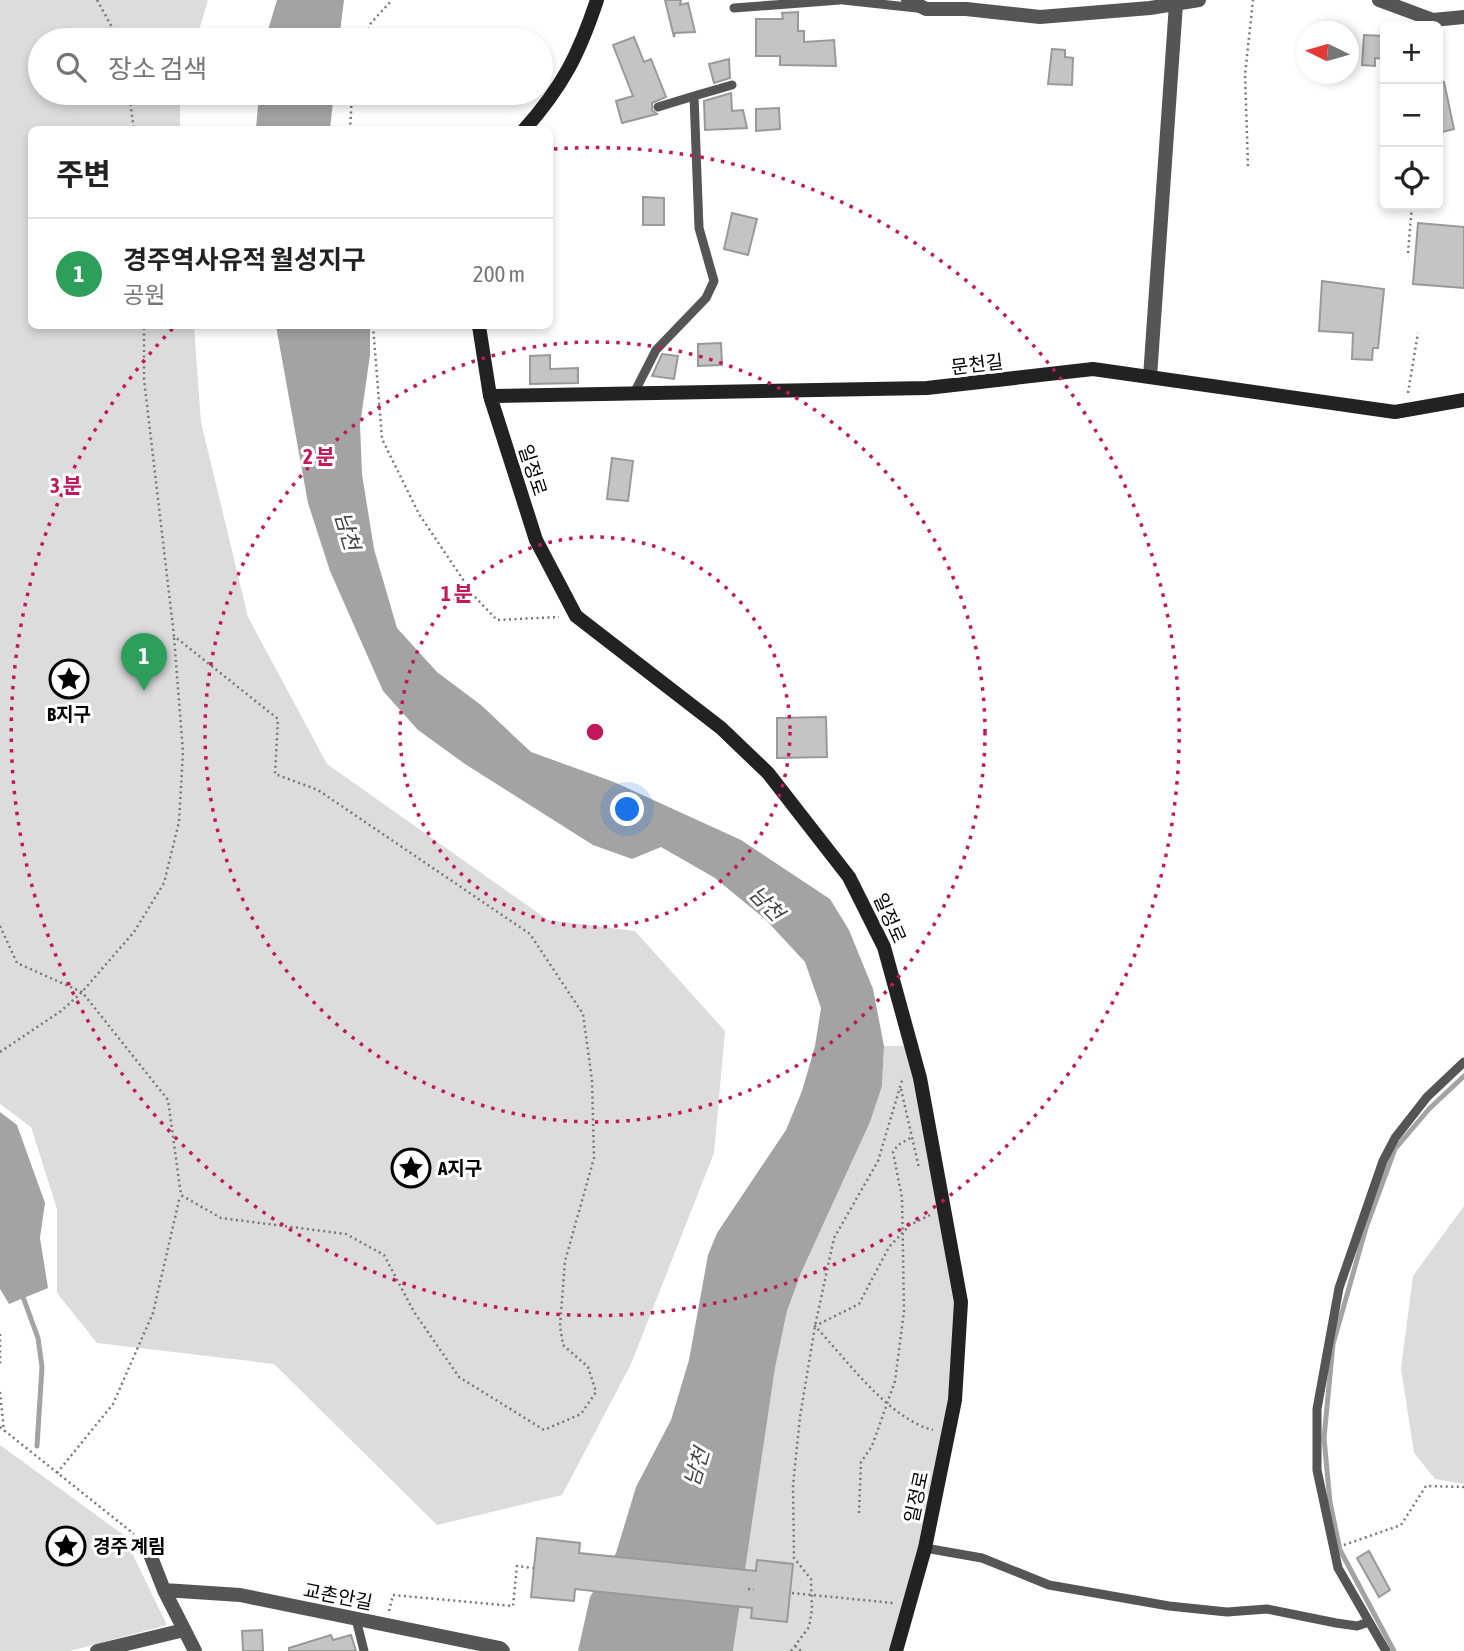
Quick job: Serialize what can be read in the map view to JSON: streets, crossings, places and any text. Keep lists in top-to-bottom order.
{
  "streets": {
    "street": ["문천길", "일정로", "교촌안길"]
  },
  "crossings": [
    ["문천길", "일정로"]
  ],
  "water": ["남천"],
  "places": {
    "place": ["B지구", "A지구", "경주 계림"]
  },
  "north": "left",
  "page": {
    "map_buttons": ["+", "−"],
    "search": "장소 검색",
    "heading": "주변",
    "list": [
      {
        "mark": "1",
        "name": "경주역사유적 월성지구",
        "note": "공원",
        "value": "200 m"
      }
    ],
    "pins": "1"
  },
  "rings": ["2 분", "3 분", "1 분"]
}
